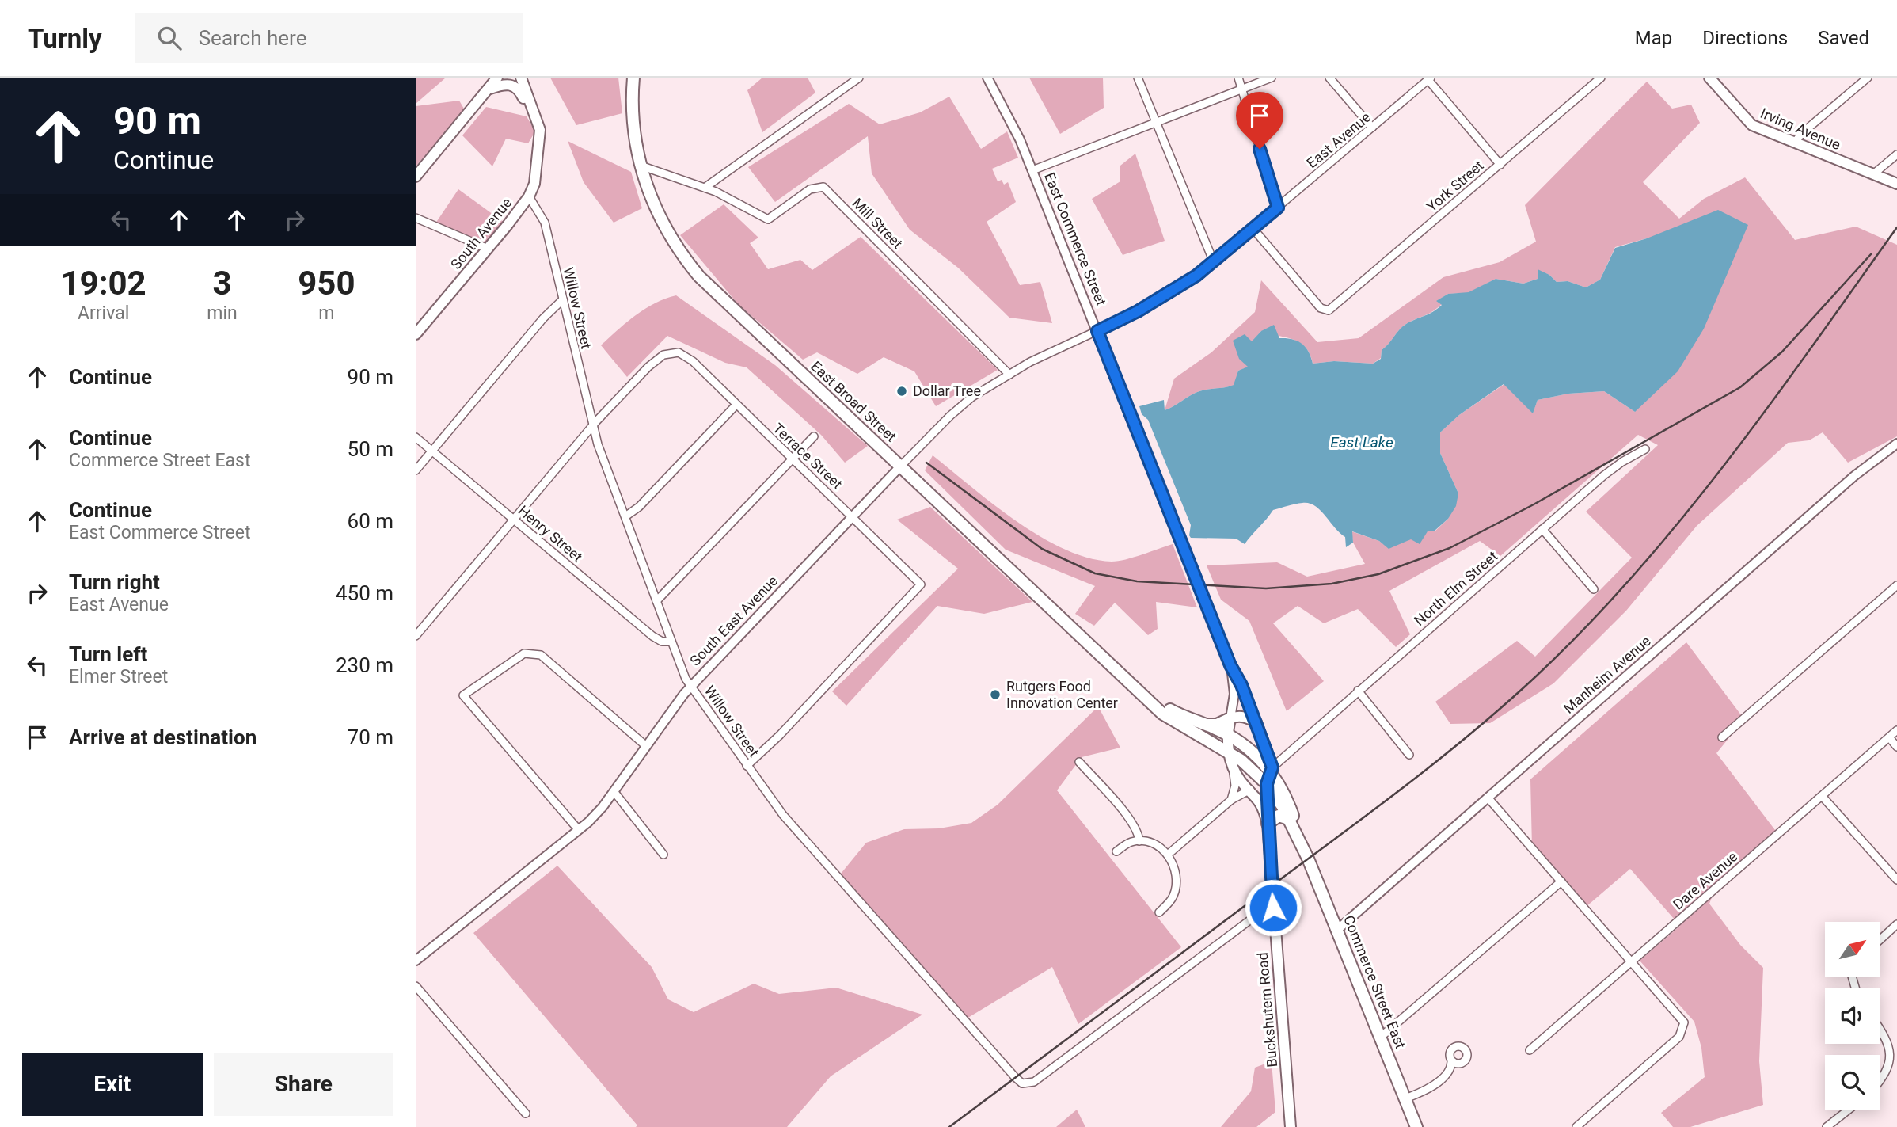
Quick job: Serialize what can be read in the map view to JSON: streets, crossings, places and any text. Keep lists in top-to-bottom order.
{
  "streets": {
    "highway": ["East Broad Street", "Commerce Street East"],
    "main road": ["Irving Avenue", "South Avenue", "Buckshutem Road"],
    "street": [
      "East Avenue",
      "York Street",
      "Mill Street",
      "East Commerce Street",
      "Willow Street",
      "Terrace Street",
      "Henry Street",
      "North Elm Street",
      "South East Avenue",
      "Manheim Avenue",
      "Dare Avenue"
    ]
  },
  "crossings": [
    ["East Avenue", "York Street"],
    ["East Avenue", "East Commerce Street"],
    ["East Avenue", "South East Avenue"],
    ["Mill Street", "South East Avenue"],
    ["South Avenue", "Willow Street"],
    ["East Commerce Street", "South East Avenue"],
    ["East Commerce Street", "Commerce Street East"],
    ["Willow Street", "Terrace Street"],
    ["Willow Street", "Henry Street"],
    ["Willow Street", "South East Avenue"],
    ["Willow Street", "Buckshutem Road"],
    ["East Broad Street", "North Elm Street"],
    ["East Broad Street", "South East Avenue"],
    ["East Broad Street", "Commerce Street East"],
    ["East Broad Street", "Buckshutem Road"],
    ["Terrace Street", "South East Avenue"],
    ["North Elm Street", "Commerce Street East"],
    ["Manheim Avenue", "Commerce Street East"],
    ["Commerce Street East", "Buckshutem Road"]
  ],
  "water": ["East Lake"],
  "places": ["Dollar Tree", "Rutgers Food Innovation Center"],
  "north": "top right",
  "page": {
    "header": "Turnly",
    "search": "Search here",
    "nav": ["Map", "Directions", "Saved"],
    "turn": ["90 m", "Continue"],
    "eta": [
      "19:02",
      "Arrival",
      "3",
      "min",
      "950",
      "m"
    ],
    "list": [
      {
        "name": "Continue",
        "value": "90 m"
      },
      {
        "name": "Continue",
        "note": "Commerce Street East",
        "value": "50 m"
      },
      {
        "name": "Continue",
        "note": "East Commerce Street",
        "value": "60 m"
      },
      {
        "name": "Turn right",
        "note": "East Avenue",
        "value": "450 m"
      },
      {
        "name": "Turn left",
        "note": "Elmer Street",
        "value": "230 m"
      },
      {
        "name": "Arrive at destination",
        "value": "70 m"
      }
    ],
    "buttons": ["Exit", "Share"]
  }
}
